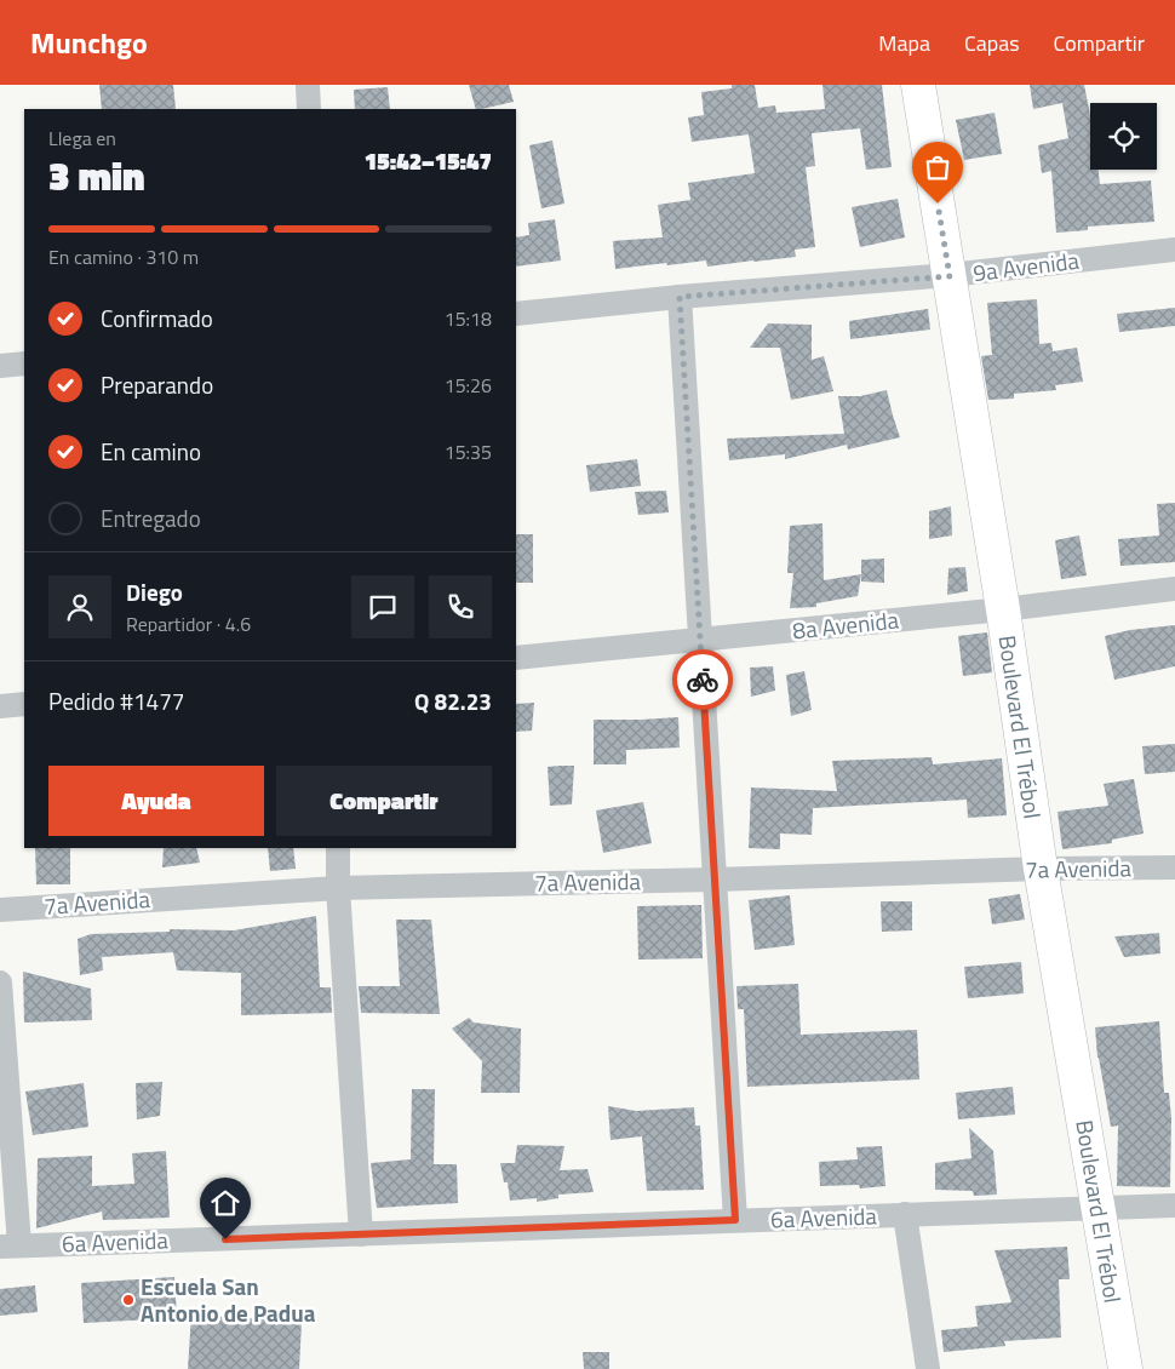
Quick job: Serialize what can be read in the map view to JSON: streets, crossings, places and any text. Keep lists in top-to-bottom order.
{
  "streets": {
    "main road": ["Boulevard El Trébol"],
    "street": [
      "9a Avenida",
      "8a Avenida",
      "7a Avenida",
      "6a Avenida"
    ]
  },
  "crossings": [
    ["9a Avenida", "Boulevard El Trébol"],
    ["8a Avenida", "Boulevard El Trébol"],
    ["Boulevard El Trébol", "7a Avenida"],
    ["Boulevard El Trébol", "6a Avenida"]
  ],
  "places": ["Escuela San Antonio de Padua"],
  "page": {
    "header": "Munchgo",
    "nav": ["Mapa", "Capas", "Compartir"],
    "heading": ["3 min", "Llega en", "15:42–15:47"],
    "panel": [
      "Diego",
      "Repartidor · 4.6",
      "Pedido #1477",
      "Q 82.23"
    ],
    "bar": "En camino · 310 m",
    "list": [
      ["Confirmado", "15:18"],
      ["Preparando", "15:26"],
      ["En camino", "15:35"],
      "Entregado"
    ],
    "buttons": ["Ayuda", "Compartir"]
  }
}
